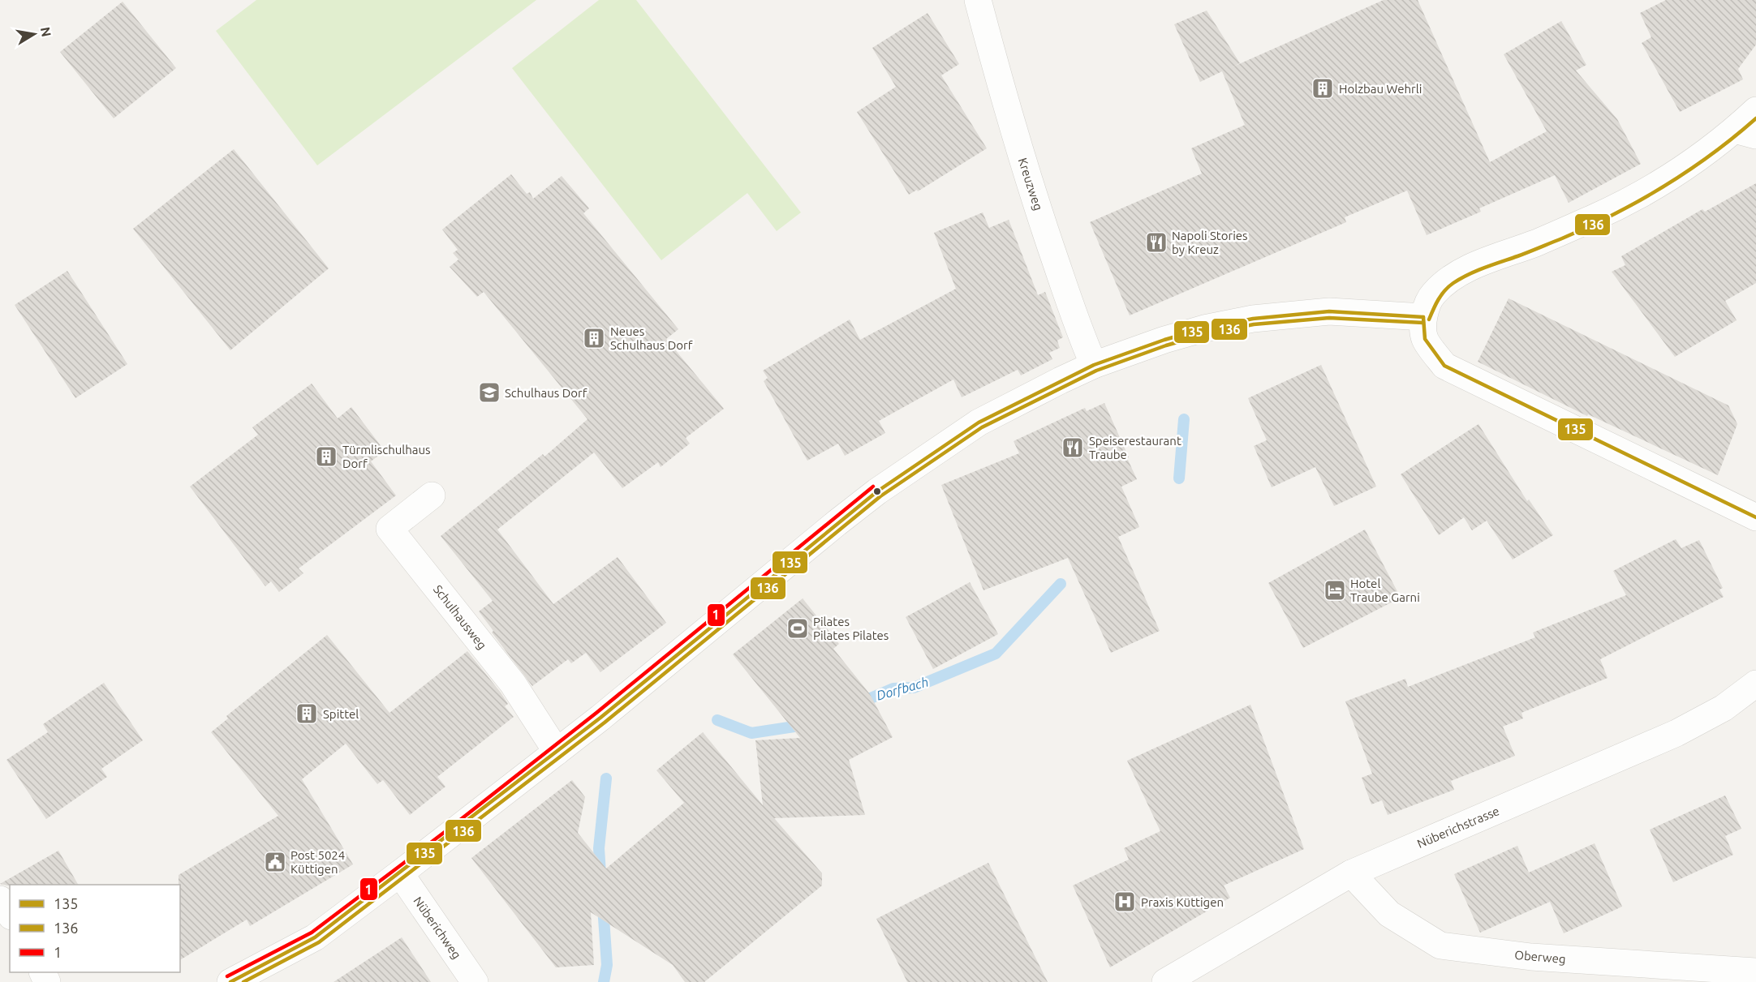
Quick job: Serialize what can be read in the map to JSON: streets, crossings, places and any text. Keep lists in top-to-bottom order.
{
  "streets": {
    "street": [
      "Kreuzweg",
      "Schulhausweg",
      "Nüberichstrasse",
      "Nüberichweg",
      "Oberweg"
    ]
  },
  "crossings": [
    ["Nüberichstrasse", "Oberweg"]
  ],
  "water": ["Dorfbach"],
  "places": {
    "building": [
      "Holzbau Wehrli",
      "Neues Schulhaus Dorf",
      "Türmlischulhaus Dorf",
      "Spittel"
    ],
    "restaurant": ["Napoli Stories by Kreuz", "Speiserestaurant Traube"],
    "school or university": ["Schulhaus Dorf"],
    "hotel": ["Hotel Traube Garni"],
    "sports": ["Pilates Pilates Pilates"],
    "public building": ["Post 5024 Küttigen"],
    "hospital": ["Praxis Küttigen"]
  },
  "lines": ["transit line 136", "transit line 135", "transit line 1"],
  "legend": ["135", "136", "1"],
  "north": "right"
}
